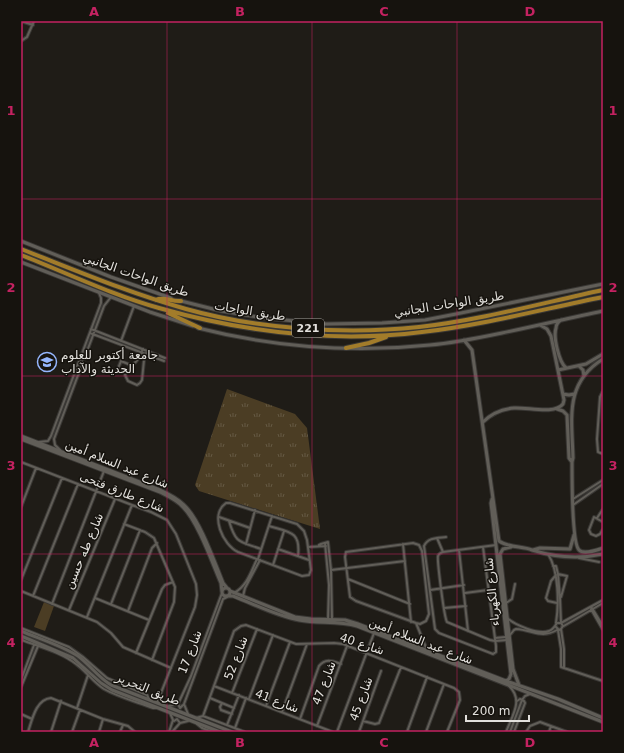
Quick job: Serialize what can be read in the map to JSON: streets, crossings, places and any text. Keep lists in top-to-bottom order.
{
  "streets": {
    "highway": ["طريق الواحات", "221"],
    "street": [
      "طريق الواحات الجانبي",
      "شارع عبد السلام أمين",
      "شارع طارق فتحى",
      "شارع طه حسين",
      "شارع الكهرباء",
      "شارع 40",
      "شارع 17",
      "شارع 52",
      "شارع 47",
      "طريق التحرير",
      "شارع 45",
      "شارع 41"
    ]
  },
  "crossings": [
    ["شارع عبد السلام أمين", "شارع الكهرباء"],
    ["شارع عبد السلام أمين", "شارع 17"],
    ["شارع طارق فتحى", "شارع طه حسين"],
    ["شارع طارق فتحى", "طريق التحرير"],
    ["شارع 40", "شارع 52"],
    ["شارع 40", "شارع 47"],
    ["شارع 40", "شارع 41"],
    ["شارع 52", "شارع 41"],
    ["شارع 47", "شارع 41"]
  ],
  "places": {
    "school or university": ["جامعة أكتوبر للعلوم الحديثة والآداب"]
  },
  "scale_bar": "200 m",
  "grid": {
    "columns": [
      "A",
      "B",
      "C",
      "D"
    ],
    "rows": [
      "1",
      "2",
      "3",
      "4"
    ]
  }
}
